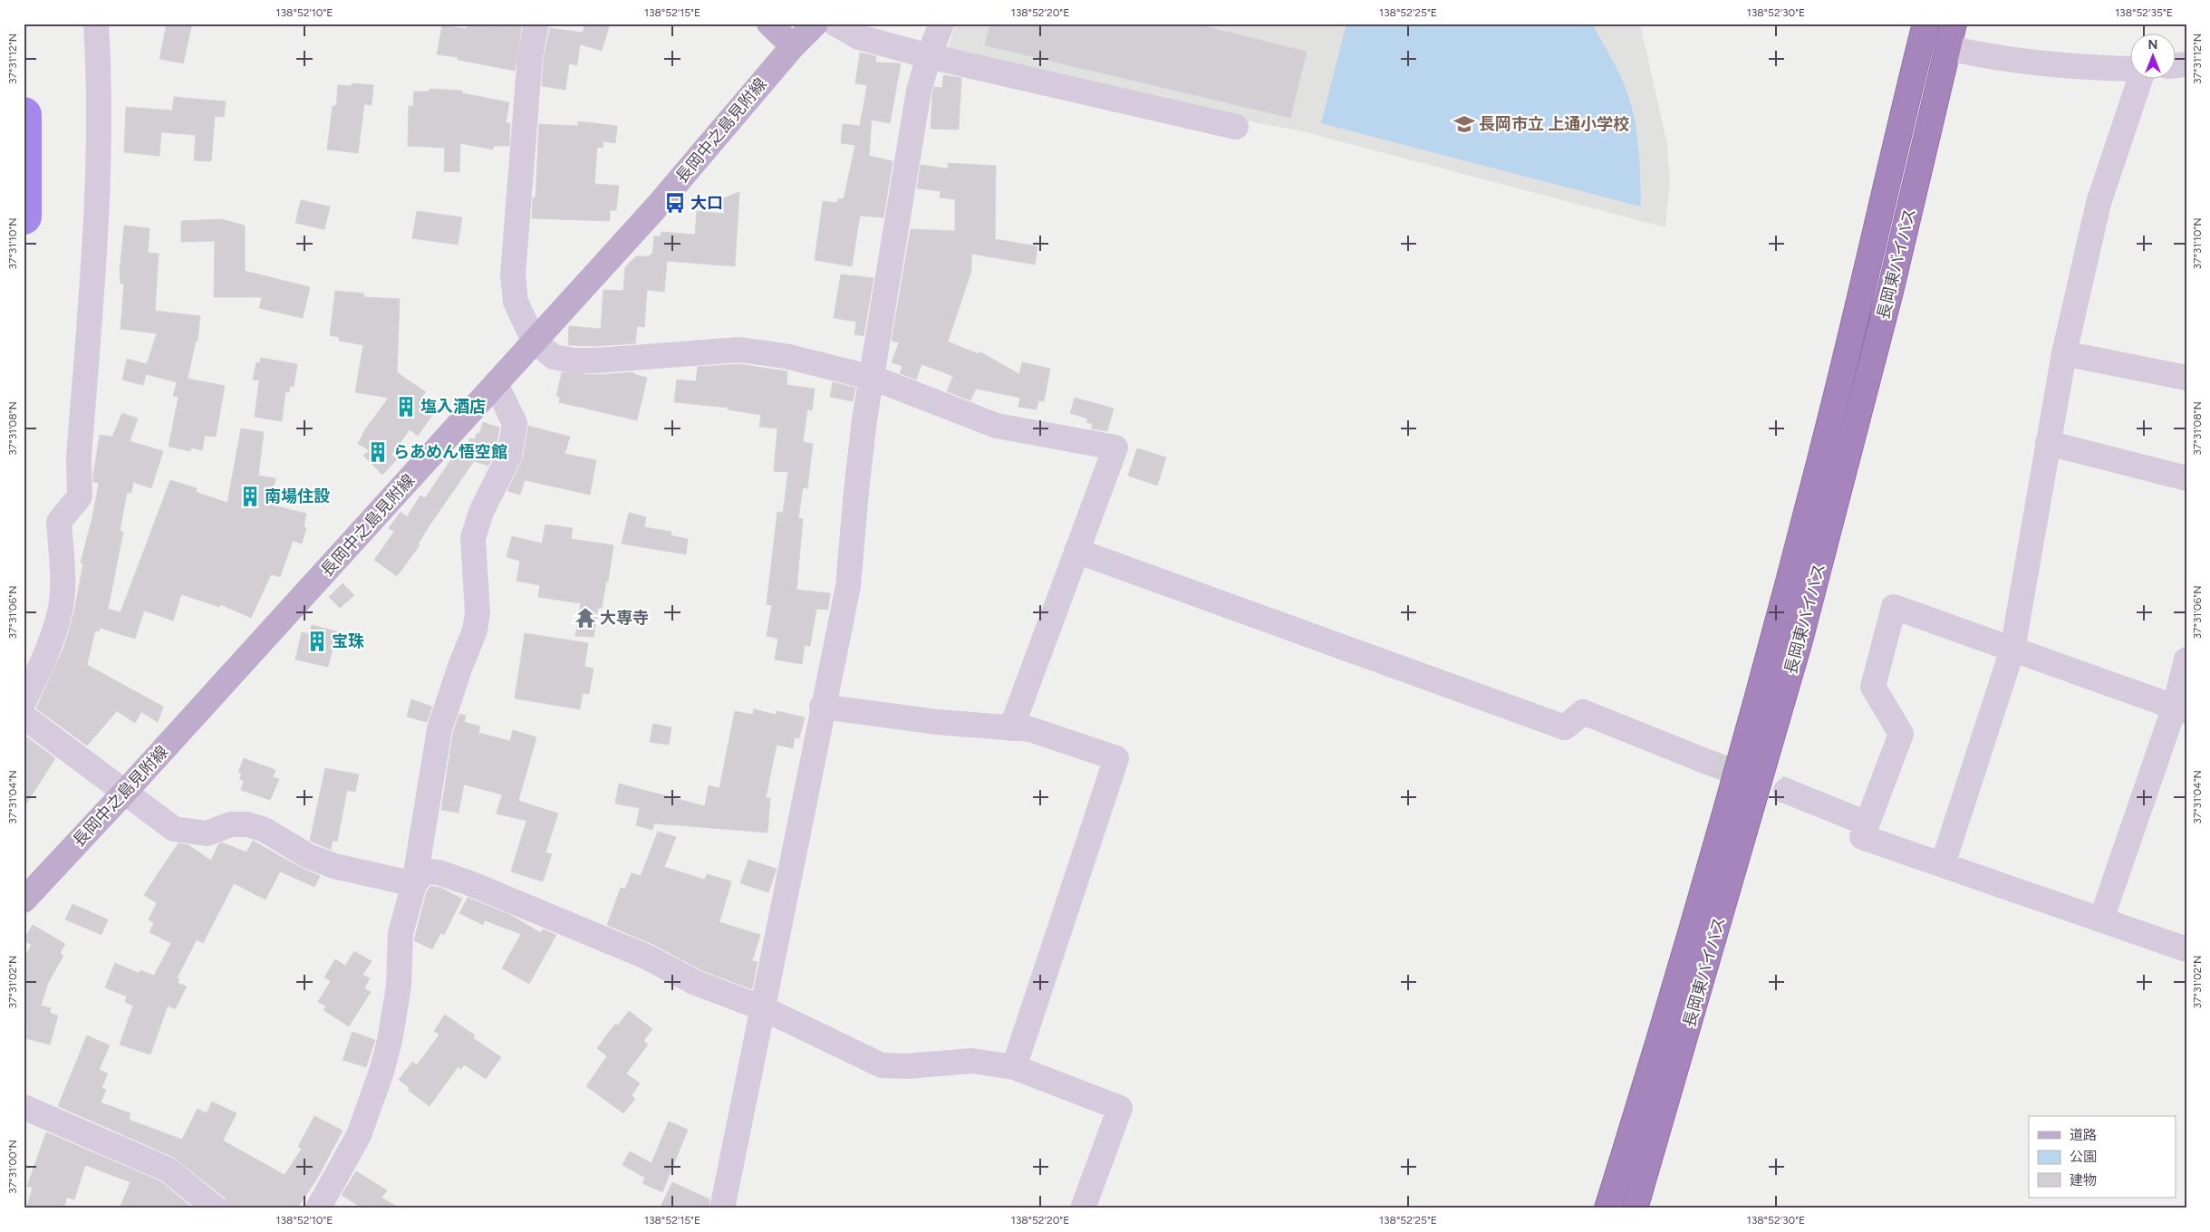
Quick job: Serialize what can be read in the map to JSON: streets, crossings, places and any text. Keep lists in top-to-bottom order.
{
  "streets": {
    "highway": ["長岡東バイパス"],
    "main road": ["長岡中之島見附線"]
  },
  "places": {
    "school or university": ["長岡市立 上通小学校"],
    "bus stop": ["大口"],
    "building": [
      "塩入酒店",
      "らあめん悟空館",
      "南場住設",
      "宝珠"
    ],
    "temple": ["大専寺"]
  },
  "legend": ["道路", "公園", "建物"],
  "north": "top",
  "coordinates": [
    "138°52'10\"E",
    "138°52'15\"E",
    "138°52'20\"E",
    "138°52'25\"E",
    "138°52'30\"E",
    "138°52'35\"E",
    "37°31'12\"N",
    "37°31'10\"N",
    "37°31'08\"N",
    "37°31'06\"N",
    "37°31'04\"N",
    "37°31'02\"N",
    "37°31'00\"N"
  ]
}
